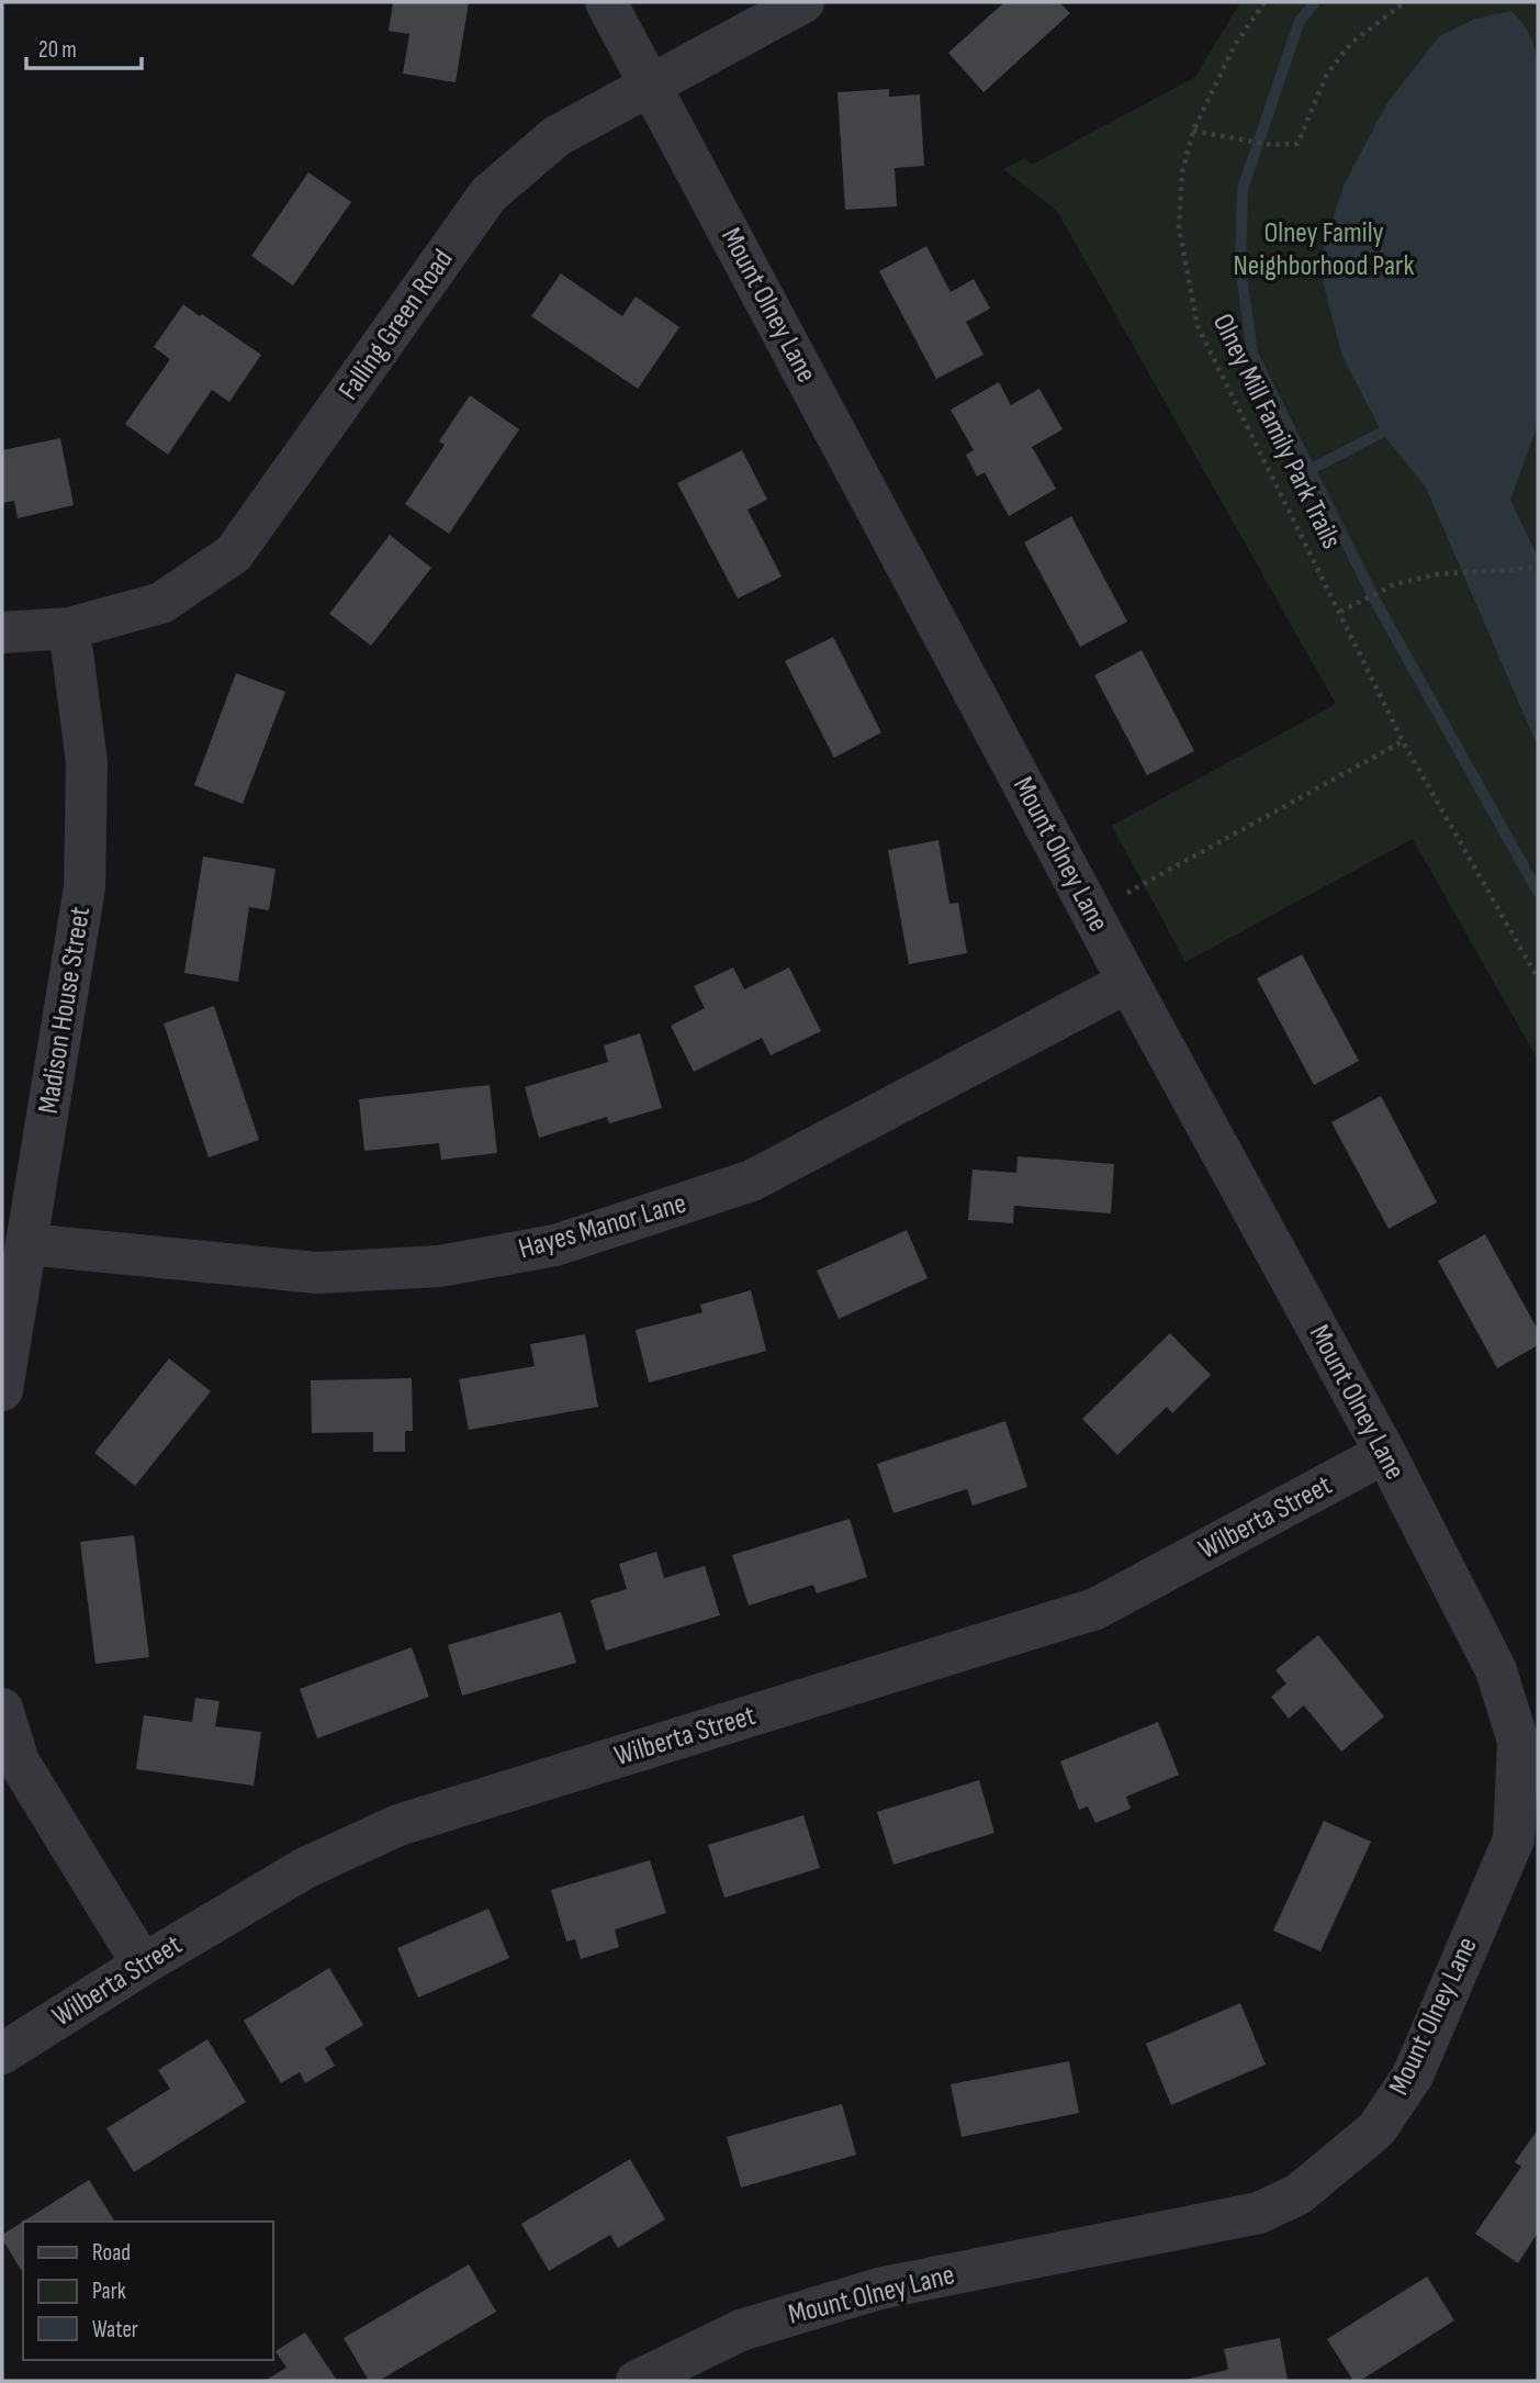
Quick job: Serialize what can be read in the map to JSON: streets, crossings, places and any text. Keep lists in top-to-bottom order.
{
  "streets": {
    "street": [
      "Mount Olney Lane",
      "Falling Green Road",
      "Madison House Street",
      "Hayes Manor Lane",
      "Wilberta Street"
    ],
    "path": ["Olney Mill Family Park Trails"]
  },
  "crossings": [
    ["Mount Olney Lane", "Falling Green Road"],
    ["Mount Olney Lane", "Hayes Manor Lane"],
    ["Mount Olney Lane", "Wilberta Street"],
    ["Falling Green Road", "Madison House Street"],
    ["Madison House Street", "Hayes Manor Lane"]
  ],
  "parks": ["Olney Family Neighborhood Park"],
  "legend": ["Road", "Park", "Water"],
  "scale_bar": "20 m"
}
